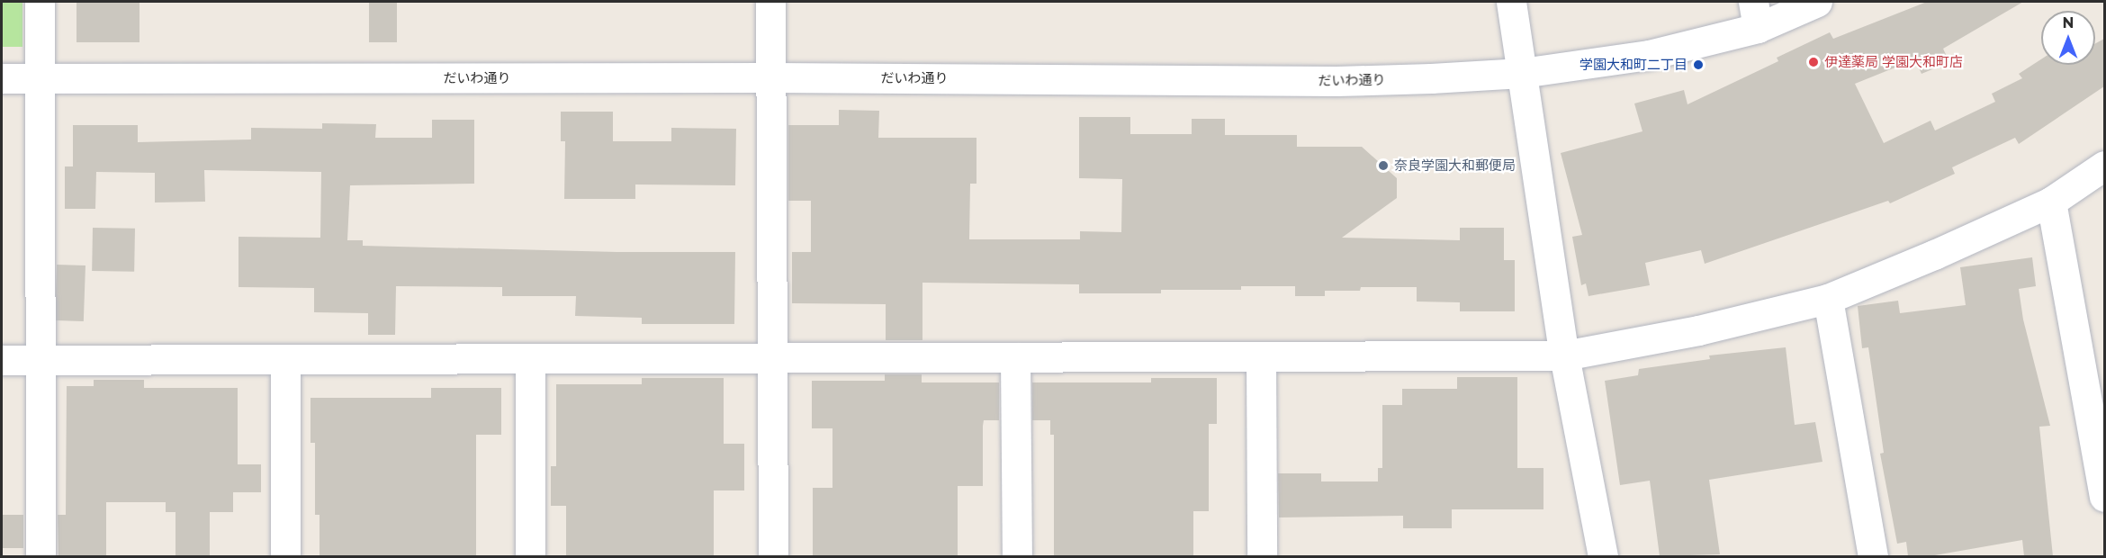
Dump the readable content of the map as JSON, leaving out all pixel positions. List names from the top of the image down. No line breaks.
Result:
{"streets":{"street":["だいわ通り"]},"places":["伊達薬局 学園大和町店","学園大和町二丁目","奈良学園大和郵便局"],"north":"top"}
